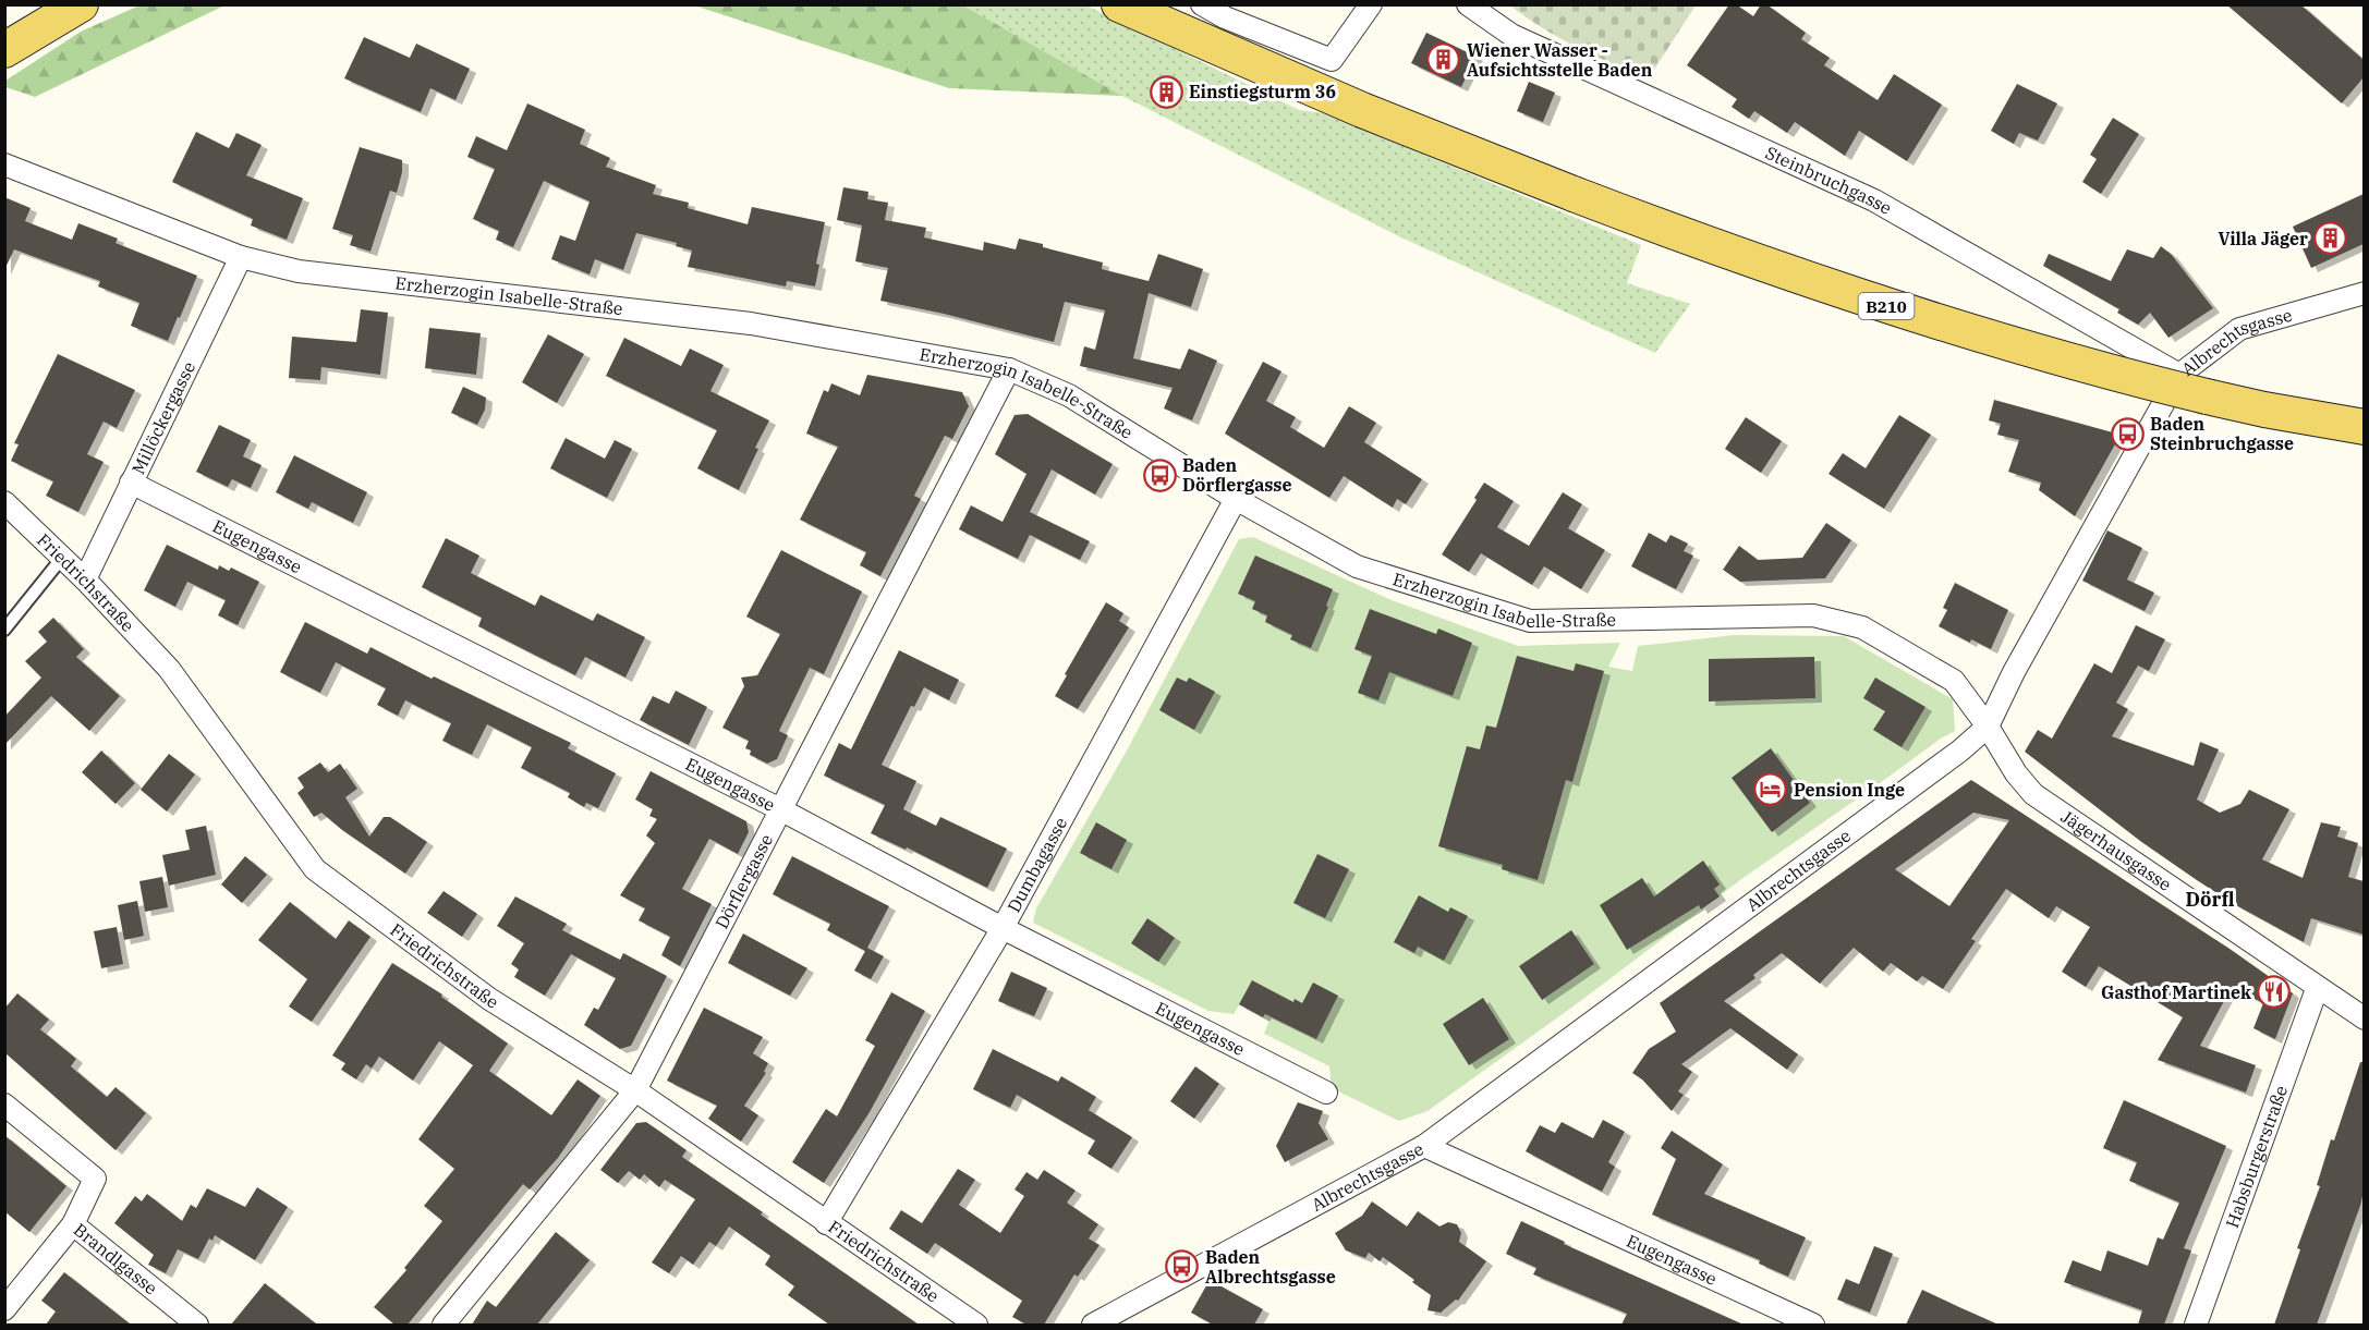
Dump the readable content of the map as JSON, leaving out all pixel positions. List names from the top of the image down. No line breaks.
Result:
{"streets":{"main road":["B210"],"street":["Steinbruchgasse","Erzherzogin Isabelle-Straße","Albrechtsgasse","Millöckergasse","Eugengasse","Friedrichstraße","Jägerhausgasse","Dumbagasse","Dörflergasse","Habsburgerstraße","Brandlgasse"]},"crossings":[["Steinbruchgasse","Albrechtsgasse"],["Erzherzogin Isabelle-Straße","Albrechtsgasse"],["Erzherzogin Isabelle-Straße","Millöckergasse"],["Erzherzogin Isabelle-Straße","Jägerhausgasse"],["Erzherzogin Isabelle-Straße","Dumbagasse"],["Erzherzogin Isabelle-Straße","Dörflergasse"],["Albrechtsgasse","Eugengasse"],["Albrechtsgasse","Jägerhausgasse"],["Millöckergasse","Eugengasse"],["Millöckergasse","Friedrichstraße"],["Eugengasse","Dumbagasse"],["Eugengasse","Dörflergasse"],["Friedrichstraße","Dumbagasse"],["Friedrichstraße","Dörflergasse"],["Jägerhausgasse","Habsburgerstraße"]],"districts":["Dörfl"],"places":{"building":["Wiener Wasser - Aufsichtsstelle Baden","Einstiegsturm 36","Villa Jäger"],"bus stop":["Baden Steinbruchgasse","Baden Dörflergasse","Baden Albrechtsgasse"],"hotel":["Pension Inge"],"restaurant":["Gasthof Martinek"]}}
